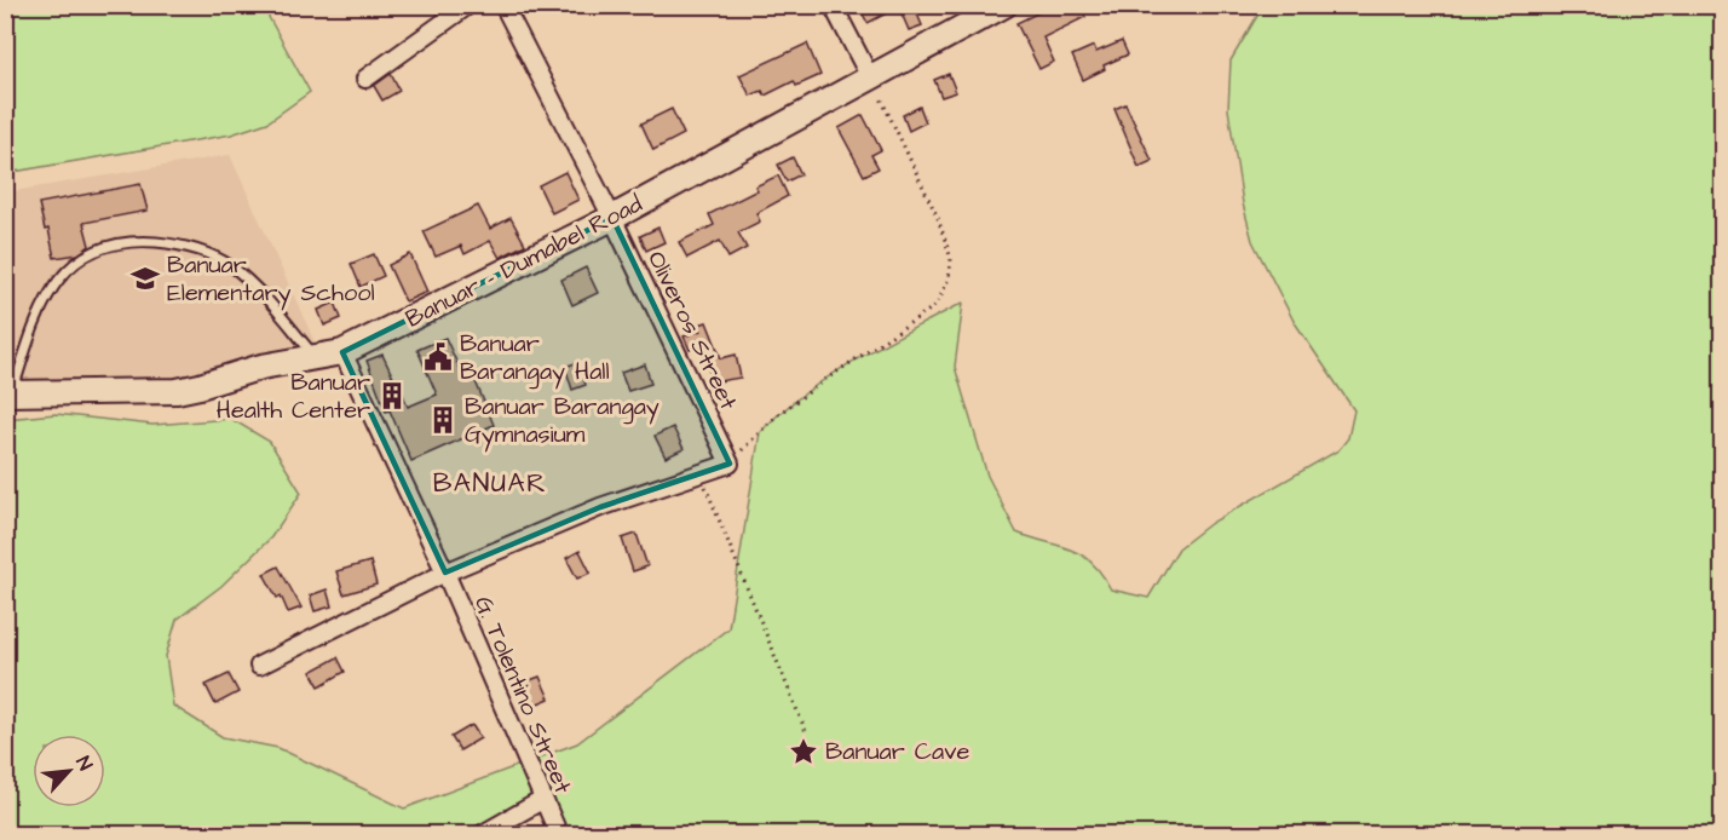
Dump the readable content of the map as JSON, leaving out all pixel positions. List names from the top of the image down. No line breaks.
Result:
{"streets":{"street":["Banuar - Dumabel Road","Oliveros Street","G. Tolentino Street"]},"crossings":[["Banuar - Dumabel Road","Oliveros Street"],["Banuar - Dumabel Road","G. Tolentino Street"]],"districts":["BANUAR"],"places":{"school or university":["Banuar Elementary School"],"public building":["Banuar Barangay Hall"],"building":["Banuar Health Center","Banuar Barangay Gymnasium"],"place":["Banuar Cave"]},"north":"top right"}
